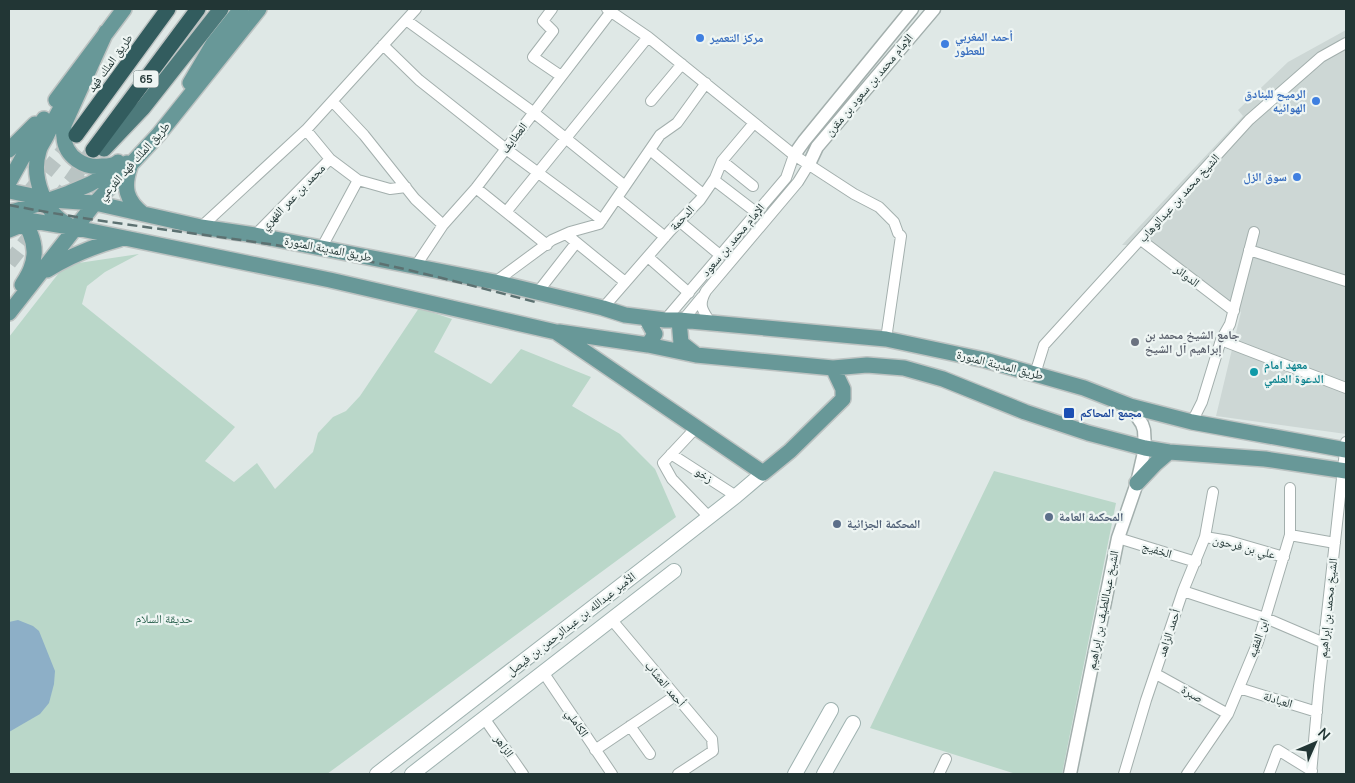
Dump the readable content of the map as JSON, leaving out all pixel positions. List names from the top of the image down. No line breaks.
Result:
{"streets":{"highway":["طريق الملك فهد","65"],"main road":["طريق الملك فهد الفرعي","طريق المدينة المنورة","الأمير عبدالله بن عبدالرحمن بن فيصل"],"street":["الإمام محمد بن سعود بن مقرن","العطايف","محمد بن عمر الفهري","الشيخ محمد بن عبدالوهاب","الدحمة","الإمام محمد بن سعود","الدوائر","زخو","علي بن فرحون","الخفيج","الشيخ محمد بن إبراهيم","الشيخ عبداللطيف بن إبراهيم","أحمد الزاهد","ابن الفقيه","أحمد العشاب","صبرة","العبادلة","الكاملي","الزاهر"]},"crossings":[["الإمام محمد بن سعود بن مقرن","الإمام محمد بن سعود"],["العطايف","طريق المدينة المنورة"],["طريق الملك فهد الفرعي","طريق المدينة المنورة"],["محمد بن عمر الفهري","طريق المدينة المنورة"],["الشيخ محمد بن عبدالوهاب","طريق المدينة المنورة"],["الشيخ محمد بن عبدالوهاب","الدوائر"],["الدحمة","طريق المدينة المنورة"],["الإمام محمد بن سعود","طريق المدينة المنورة"],["طريق المدينة المنورة","الشيخ محمد بن إبراهيم"],["زخو","الأمير عبدالله بن عبدالرحمن بن فيصل"],["علي بن فرحون","أحمد الزاهد"],["علي بن فرحون","ابن الفقيه"],["الخفيج","الشيخ عبداللطيف بن إبراهيم"],["الخفيج","أحمد الزاهد"],["الشيخ محمد بن إبراهيم","العبادلة"],["الأمير عبدالله بن عبدالرحمن بن فيصل","أحمد العشاب"],["الأمير عبدالله بن عبدالرحمن بن فيصل","الكاملي"],["الأمير عبدالله بن عبدالرحمن بن فيصل","الزاهر"],["أحمد الزاهد","صبرة"],["ابن الفقيه","صبرة"],["ابن الفقيه","العبادلة"]],"parks":["حديقة السلام"],"places":{"other":["مركز التعمير","أحمد المغربي للعطور","الرميح للبنادق الهوائيه","سوق الزل","جامع الشيخ محمد بن إبراهيم آل الشيخ","معهد امام الدعوة العلمي","المحكمة العامة","المحكمة الجزائية"],"transit":["مجمع المحاكم"]},"north":"top right"}
